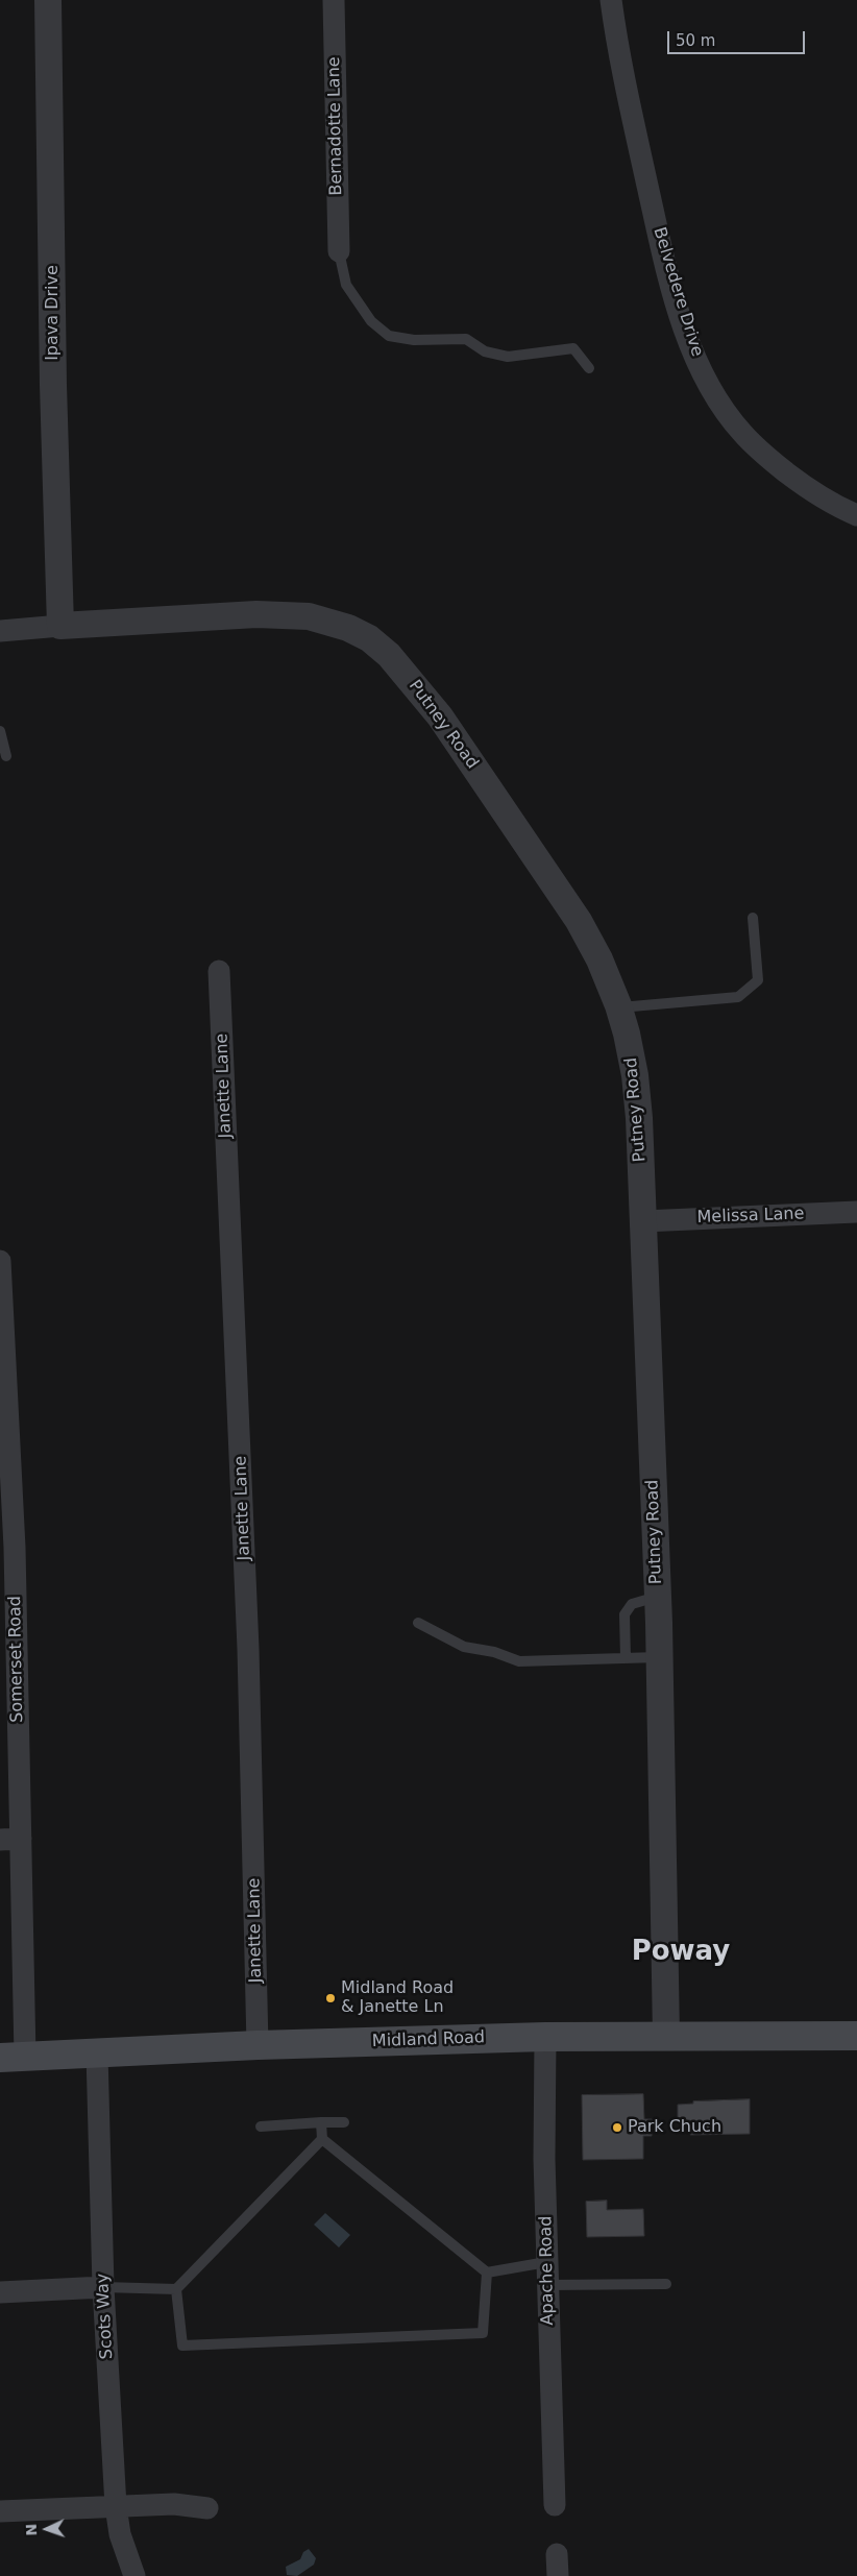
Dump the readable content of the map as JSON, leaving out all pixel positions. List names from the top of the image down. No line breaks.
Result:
{"streets":{"main road":["Midland Road"],"street":["Bernadotte Lane","Belvedere Drive","Ipava Drive","Putney Road","Janette Lane","Melissa Lane","Somerset Road","Apache Road","Scots Way"]},"crossings":[["Ipava Drive","Putney Road"],["Putney Road","Melissa Lane"],["Putney Road","Midland Road"],["Janette Lane","Midland Road"],["Somerset Road","Midland Road"],["Midland Road","Apache Road"],["Midland Road","Scots Way"]],"districts":["Poway"],"places":["Midland Road & Janette Ln","Park Chuch"],"scale_bar":"50 m","north":"left"}
